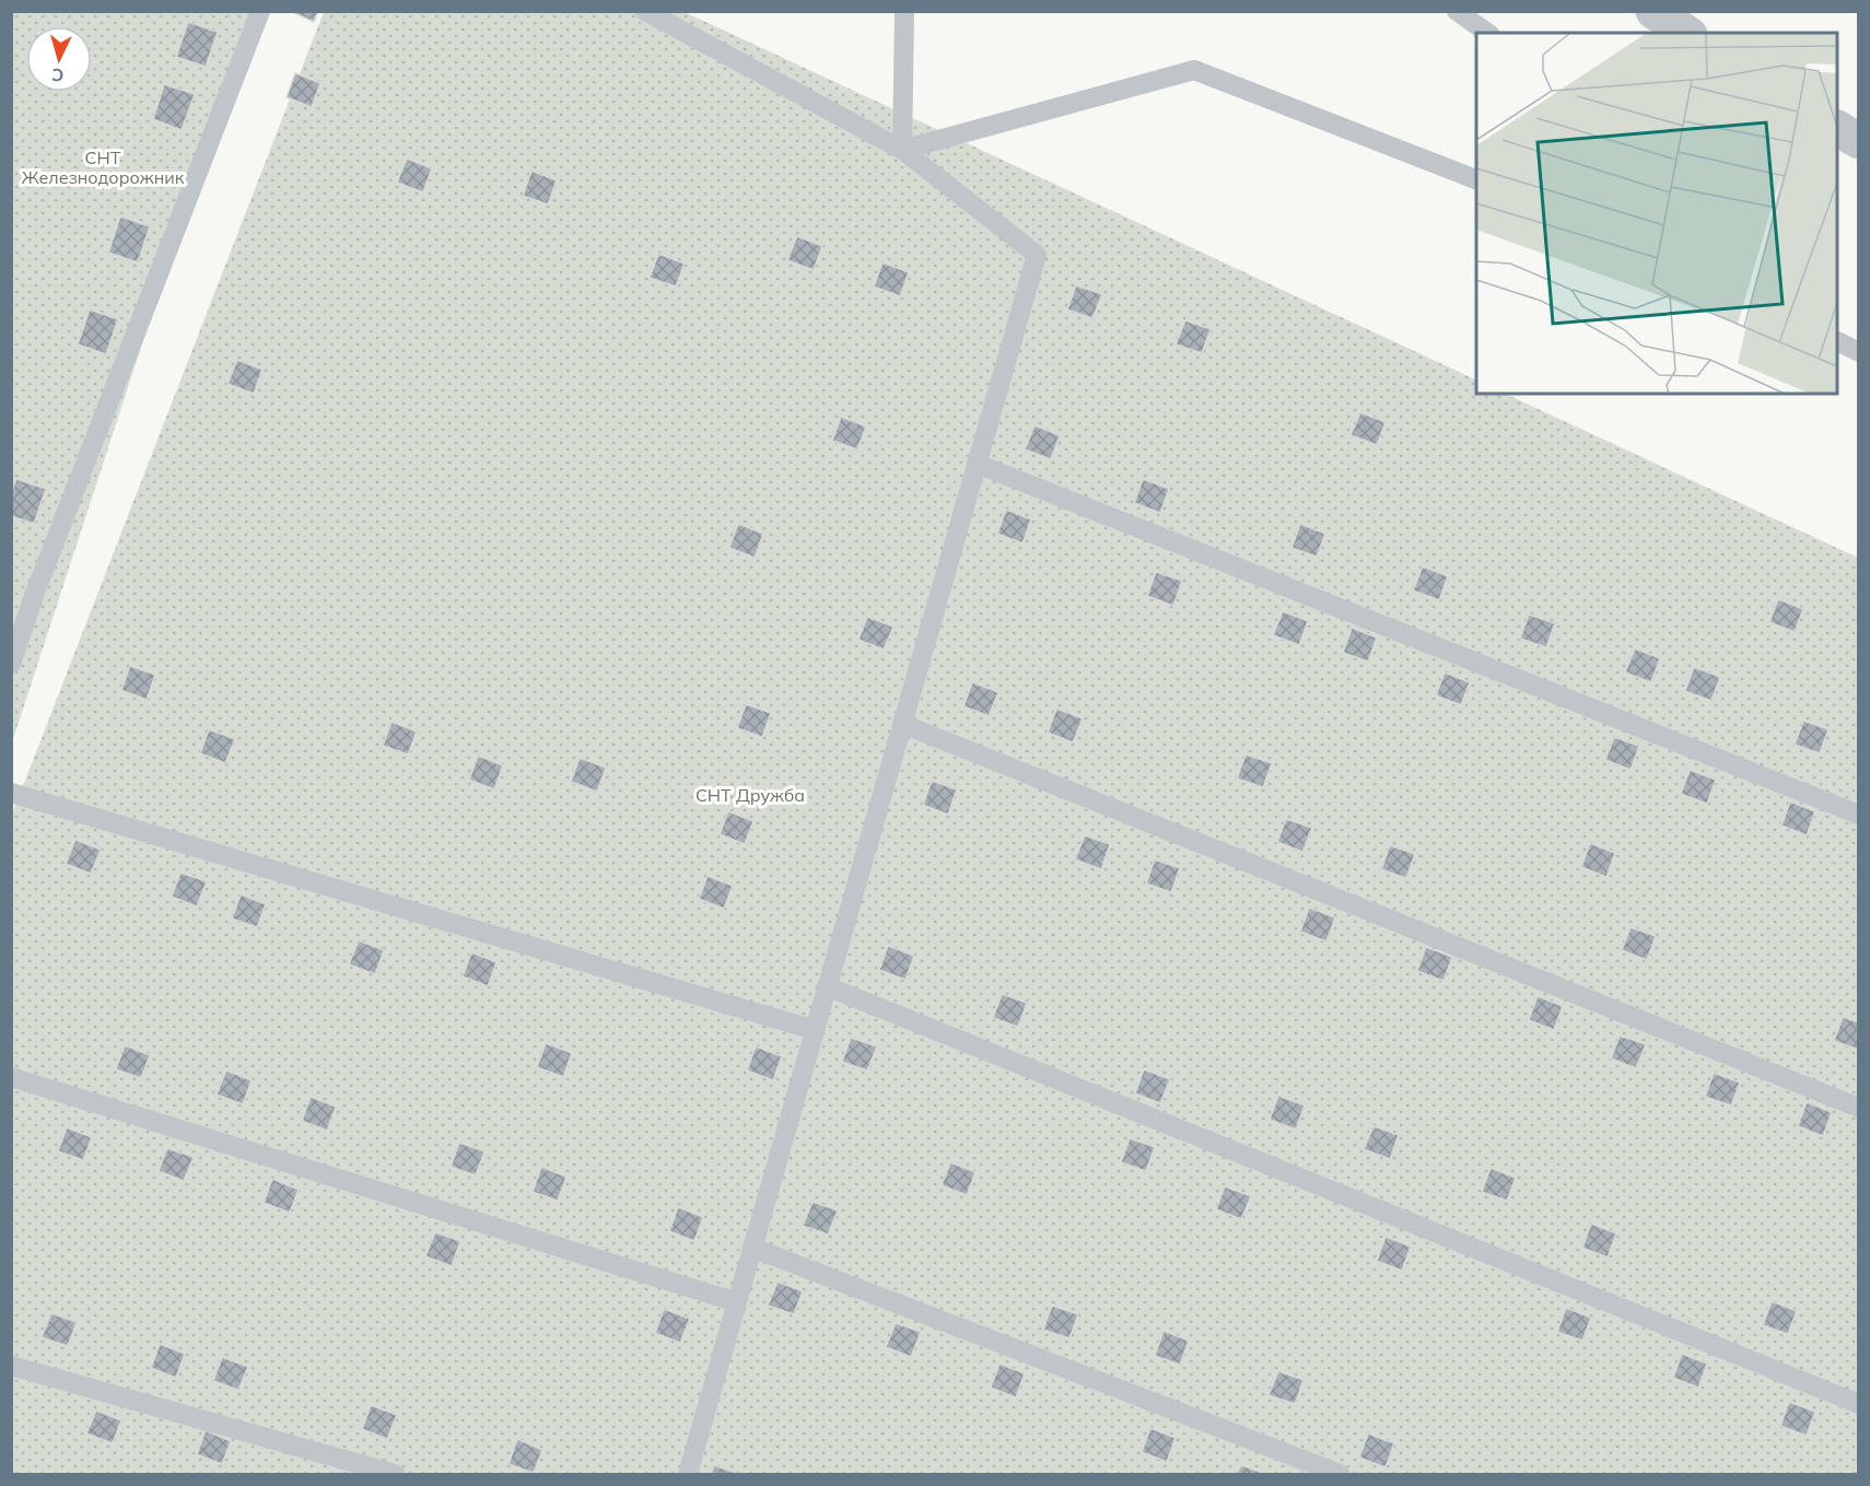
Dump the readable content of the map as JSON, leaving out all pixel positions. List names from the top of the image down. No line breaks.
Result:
{"parks":["СНТ Железнодорожник","СНТ Дружба"],"north":"bottom"}
